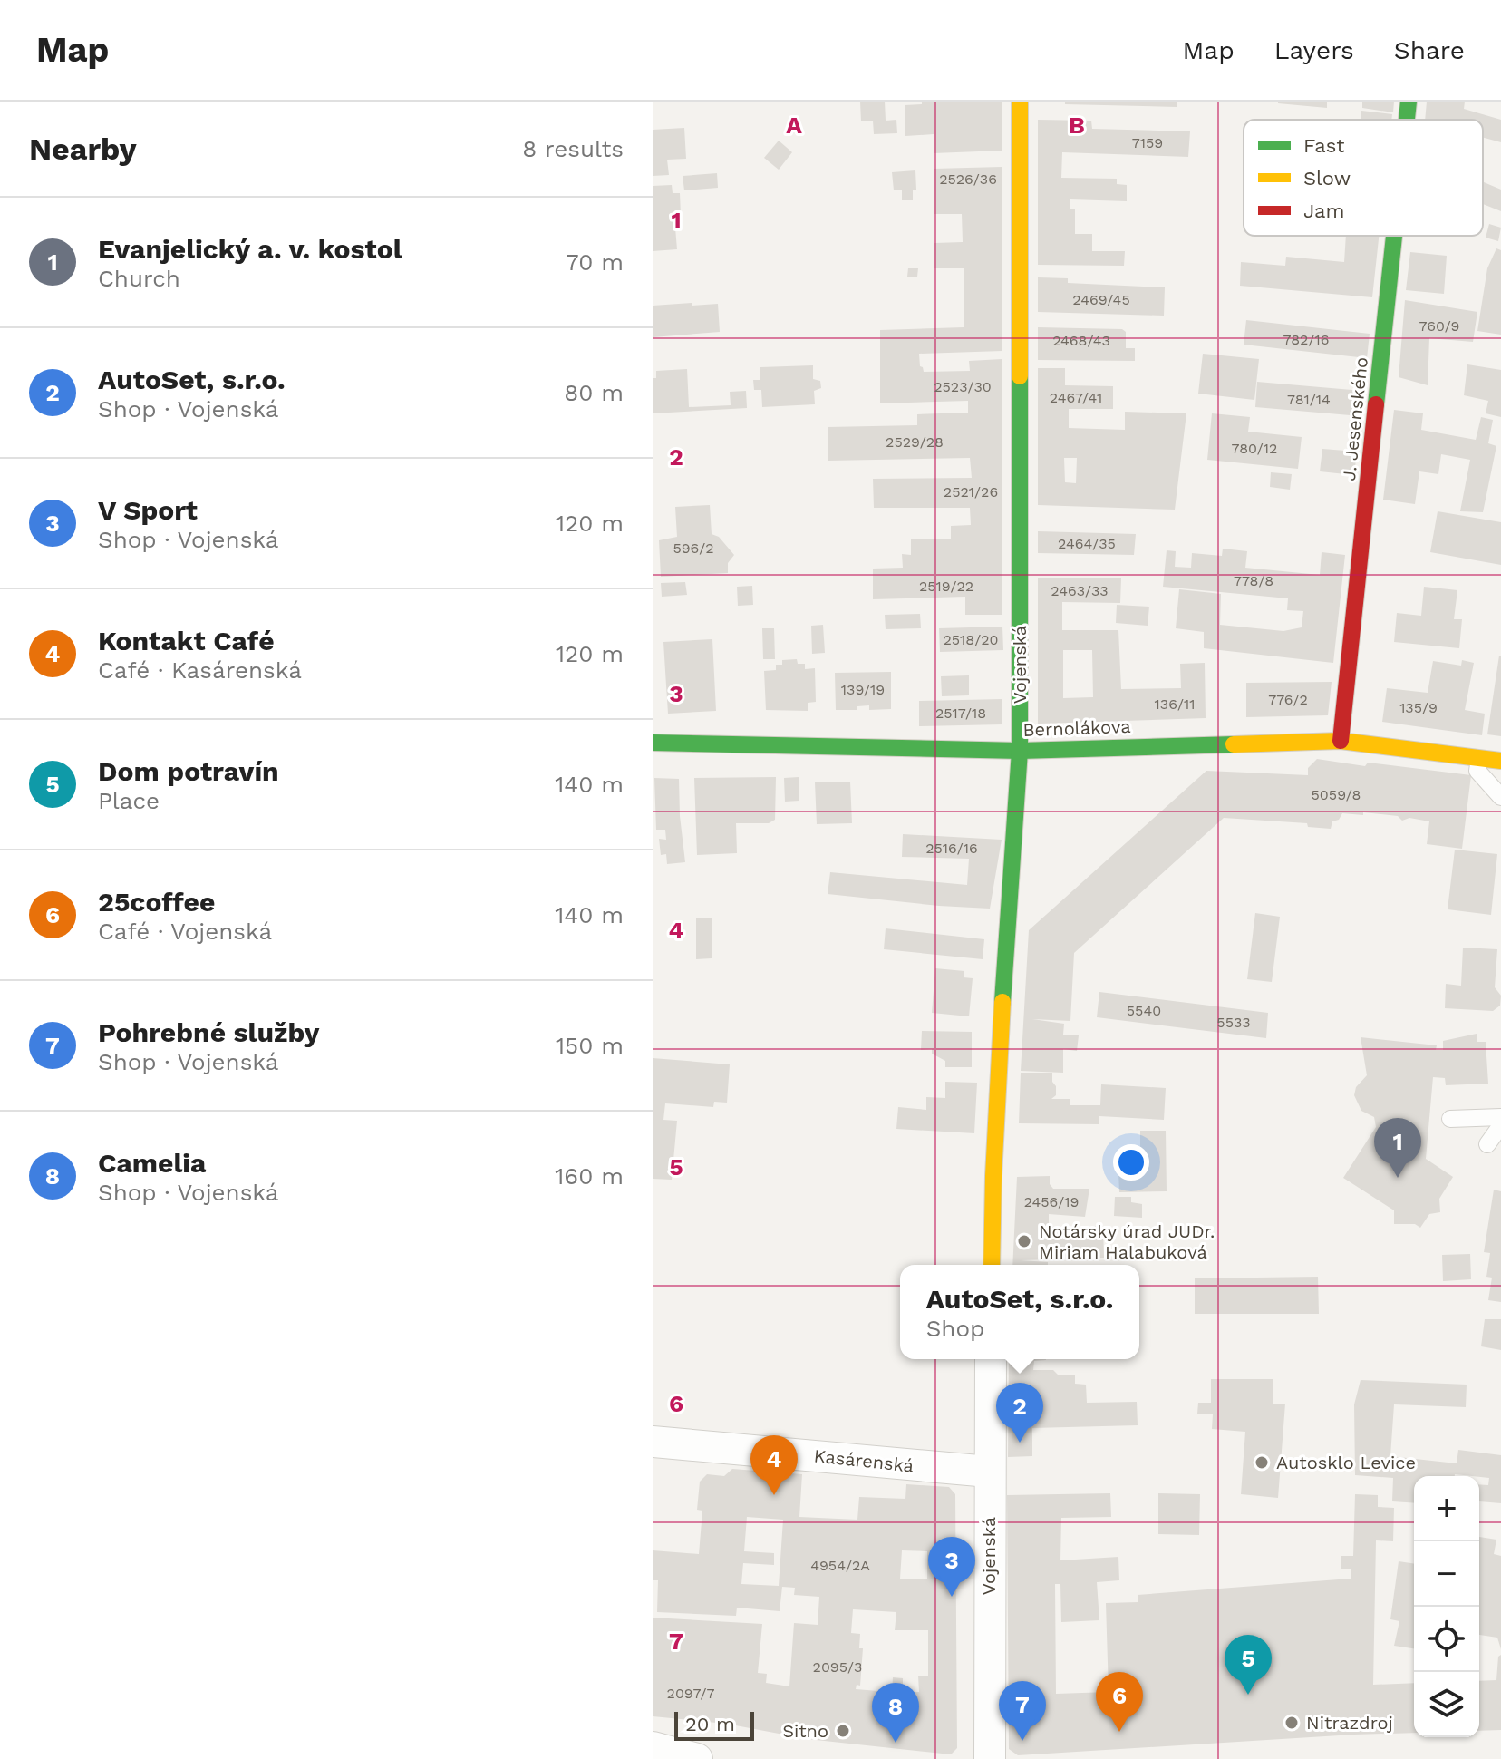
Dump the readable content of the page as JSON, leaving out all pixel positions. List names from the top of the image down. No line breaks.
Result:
{"streets":{"street":["J. Jesenského","Vojenská","Bernolákova","Kasárenská"]},"crossings":[["J. Jesenského","Bernolákova"],["Vojenská","Bernolákova"],["Vojenská","Kasárenská"]],"places":["Notársky úrad JUDr. Miriam Halabuková","Autosklo Levice","Nitrazdroj","Sitno"],"house_numbers":["7159","2526/36","2469/45","760/9","782/16","2468/43","2523/30","2467/41","781/14","2529/28","780/12","2521/26","2464/35","596/2","778/8","2519/22","2463/33","2518/20","139/19","776/2","136/11","135/9","2517/18","5059/8","2516/16","5540","5533","2456/19","4954/2A","2095/3","2097/7"],"legend":["Fast","Slow","Jam"],"scale_bar":"20 m","page":{"header":"Map","nav":["Map","Layers","Share"],"heading":["Nearby","8 results"],"list":[{"mark":"1","name":"Evanjelický a. v. kostol","note":"Church","value":"70 m"},{"mark":"2","name":"AutoSet, s.r.o.","note":"Shop · Vojenská","value":"80 m"},{"mark":"3","name":"V Sport","note":"Shop · Vojenská","value":"120 m"},{"mark":"4","name":"Kontakt Café","note":"Café · Kasárenská","value":"120 m"},{"mark":"5","name":"Dom potravín","note":"Place","value":"140 m"},{"mark":"6","name":"25coffee","note":"Café · Vojenská","value":"140 m"},{"mark":"7","name":"Pohrebné služby","note":"Shop · Vojenská","value":"150 m"},{"mark":"8","name":"Camelia","note":"Shop · Vojenská","value":"160 m"}],"pins":["1","2","4","3","5","6","7","8"],"popup":["AutoSet, s.r.o.","Shop"],"map_buttons":["+","−"],"scale":"20 m"},"grid":{"columns":["A","B"],"rows":["1","2","3","4","5","6","7"]}}
